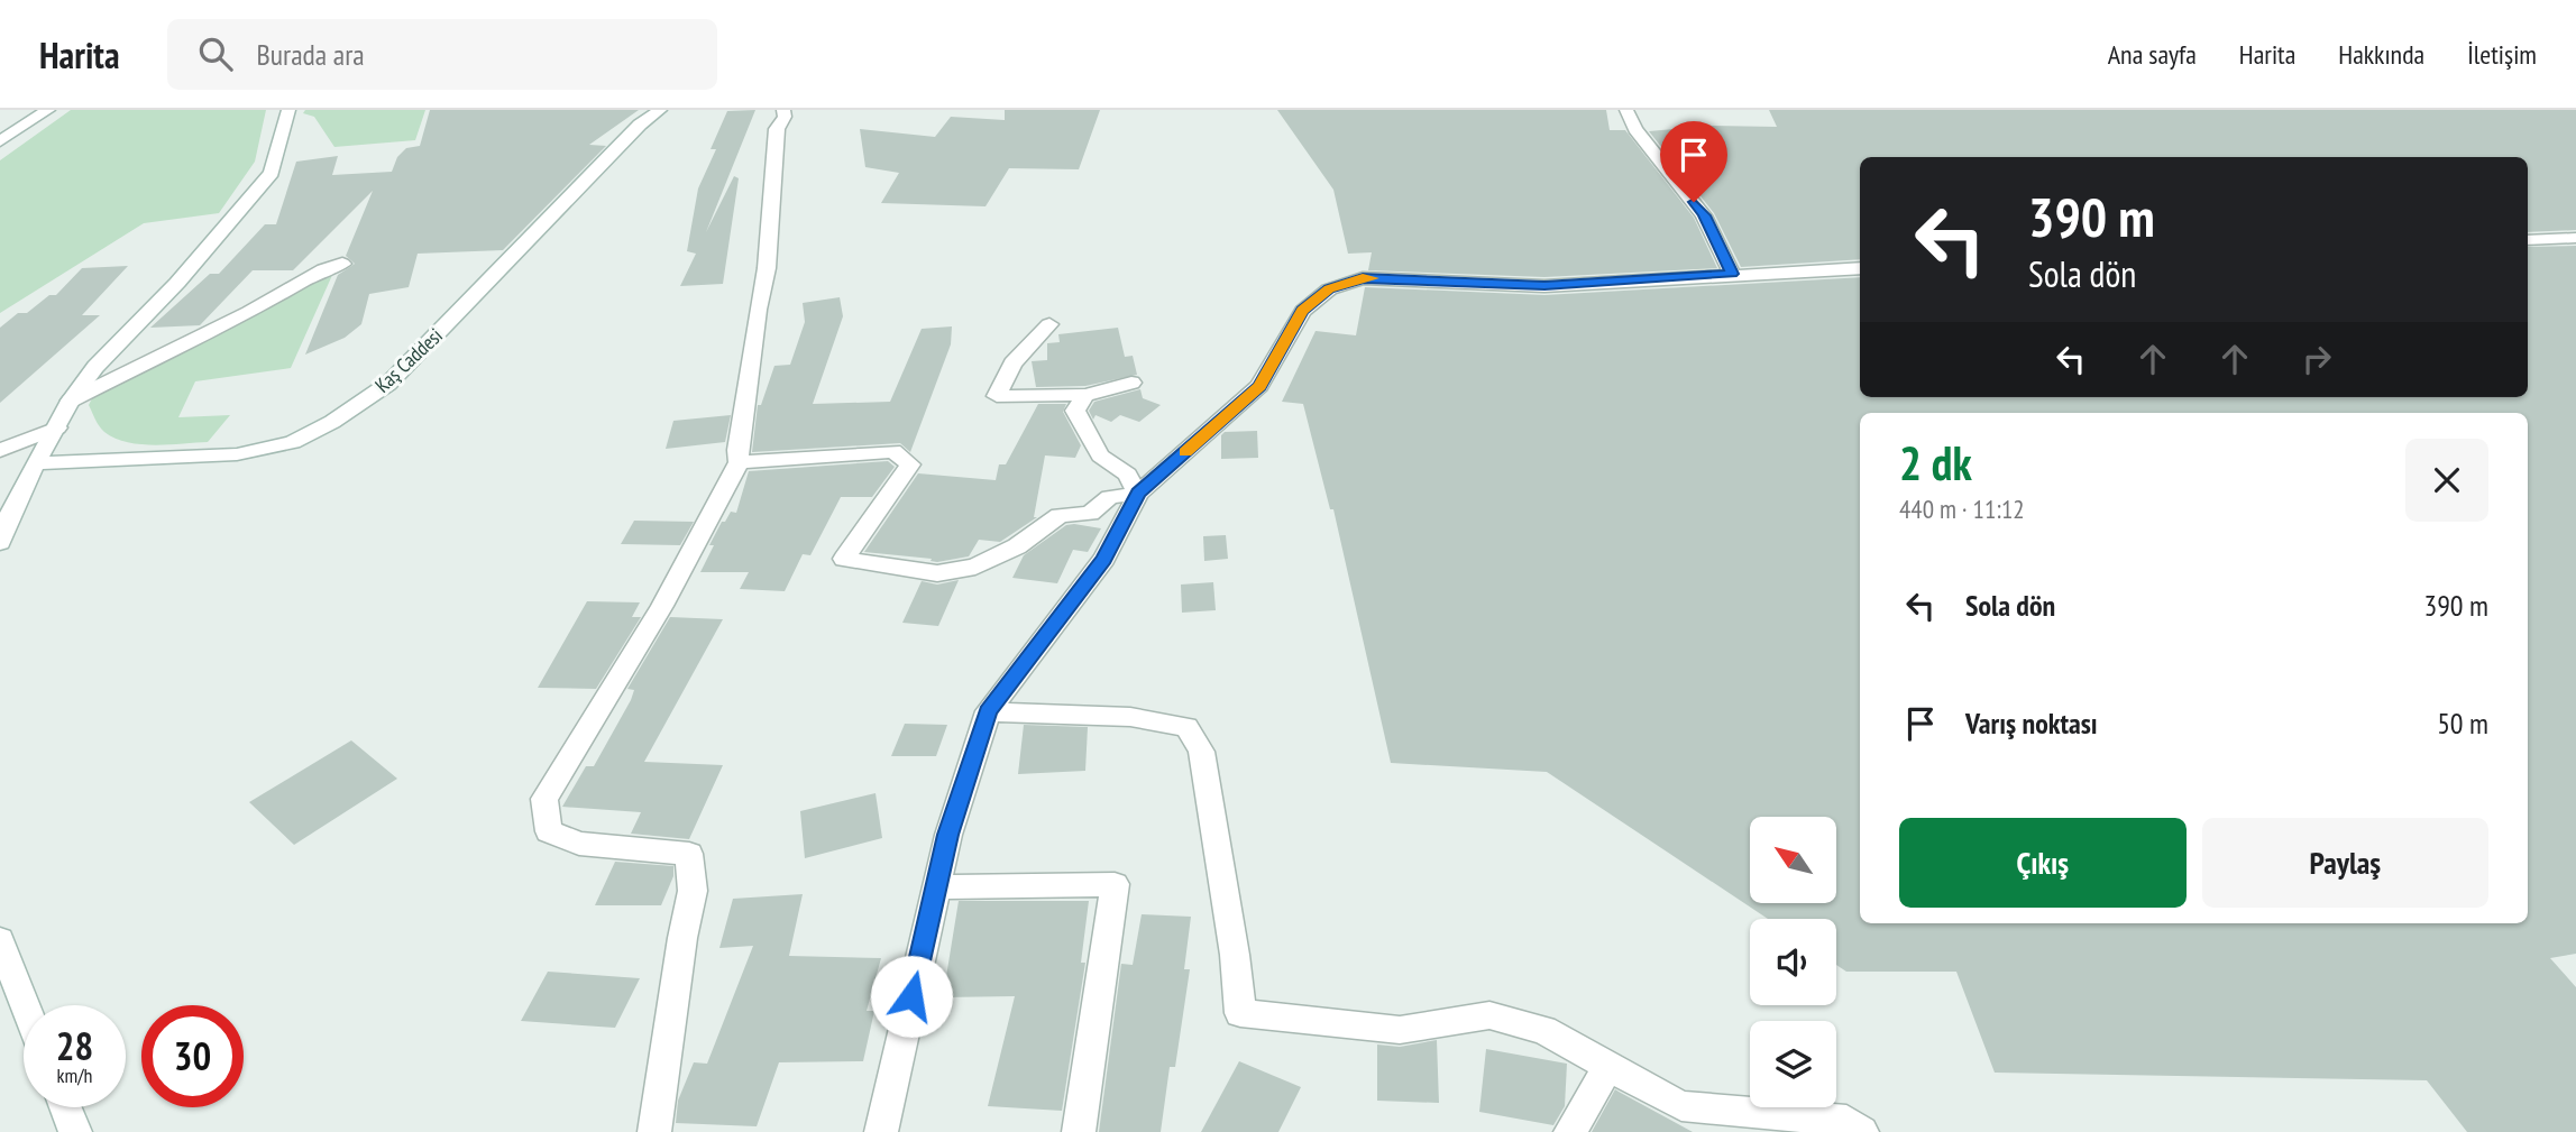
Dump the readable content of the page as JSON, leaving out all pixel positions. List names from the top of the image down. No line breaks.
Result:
{"streets":{"street":["Kaş Caddesi"]},"north":"top left","page":{"header":"Harita","search":"Burada ara","nav":["Ana sayfa","Harita","Hakkında","İletişim"],"turn":["390 m","Sola dön"],"heading":["2 dk","440 m · 11:12"],"list":[{"name":"Sola dön","value":"390 m"},{"name":"Varış noktası","value":"50 m"}],"buttons":["Çıkış","Paylaş"],"speed":"28 km/h","limit":"30"}}
